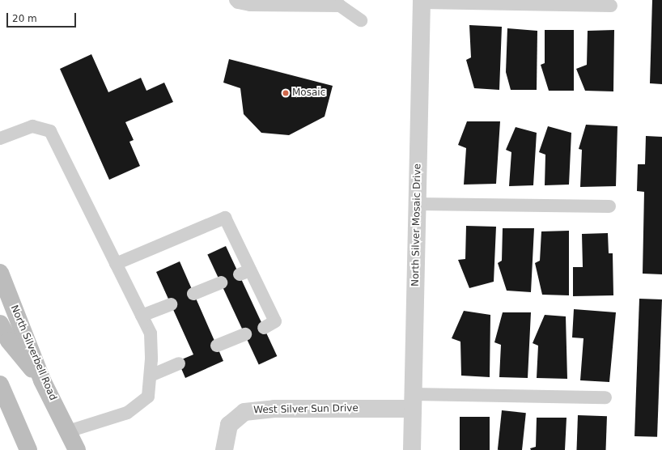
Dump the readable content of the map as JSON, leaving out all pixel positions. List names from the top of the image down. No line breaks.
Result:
{"streets":{"main road":["North Silverbell Road"],"street":["North Silver Mosaic Drive","West Silver Sun Drive"]},"crossings":[["North Silver Mosaic Drive","West Silver Sun Drive"]],"places":["Mosaic"],"scale_bar":"20 m"}
